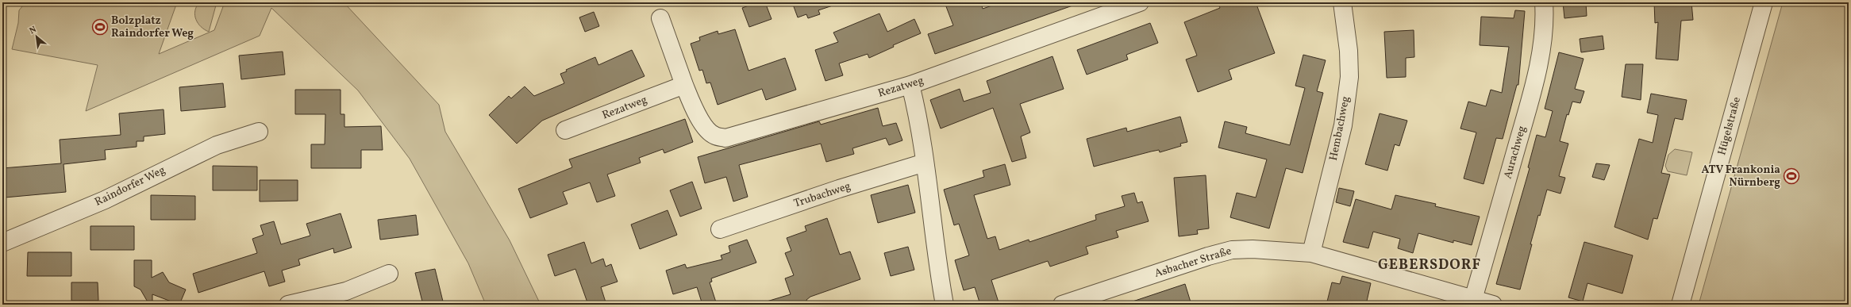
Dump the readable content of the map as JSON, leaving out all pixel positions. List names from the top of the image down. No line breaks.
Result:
{"streets":{"street":["Rezatweg","Hügelstraße","Hembachweg","Aurachweg","Raindorfer Weg","Trubachweg","Asbacher Straße"]},"crossings":[["Hembachweg","Asbacher Straße"],["Aurachweg","Asbacher Straße"]],"districts":["GEBERSDORF"],"places":{"sports":["Bolzplatz Raindorfer Weg","ATV Frankonia Nürnberg"]},"north":"top left"}
